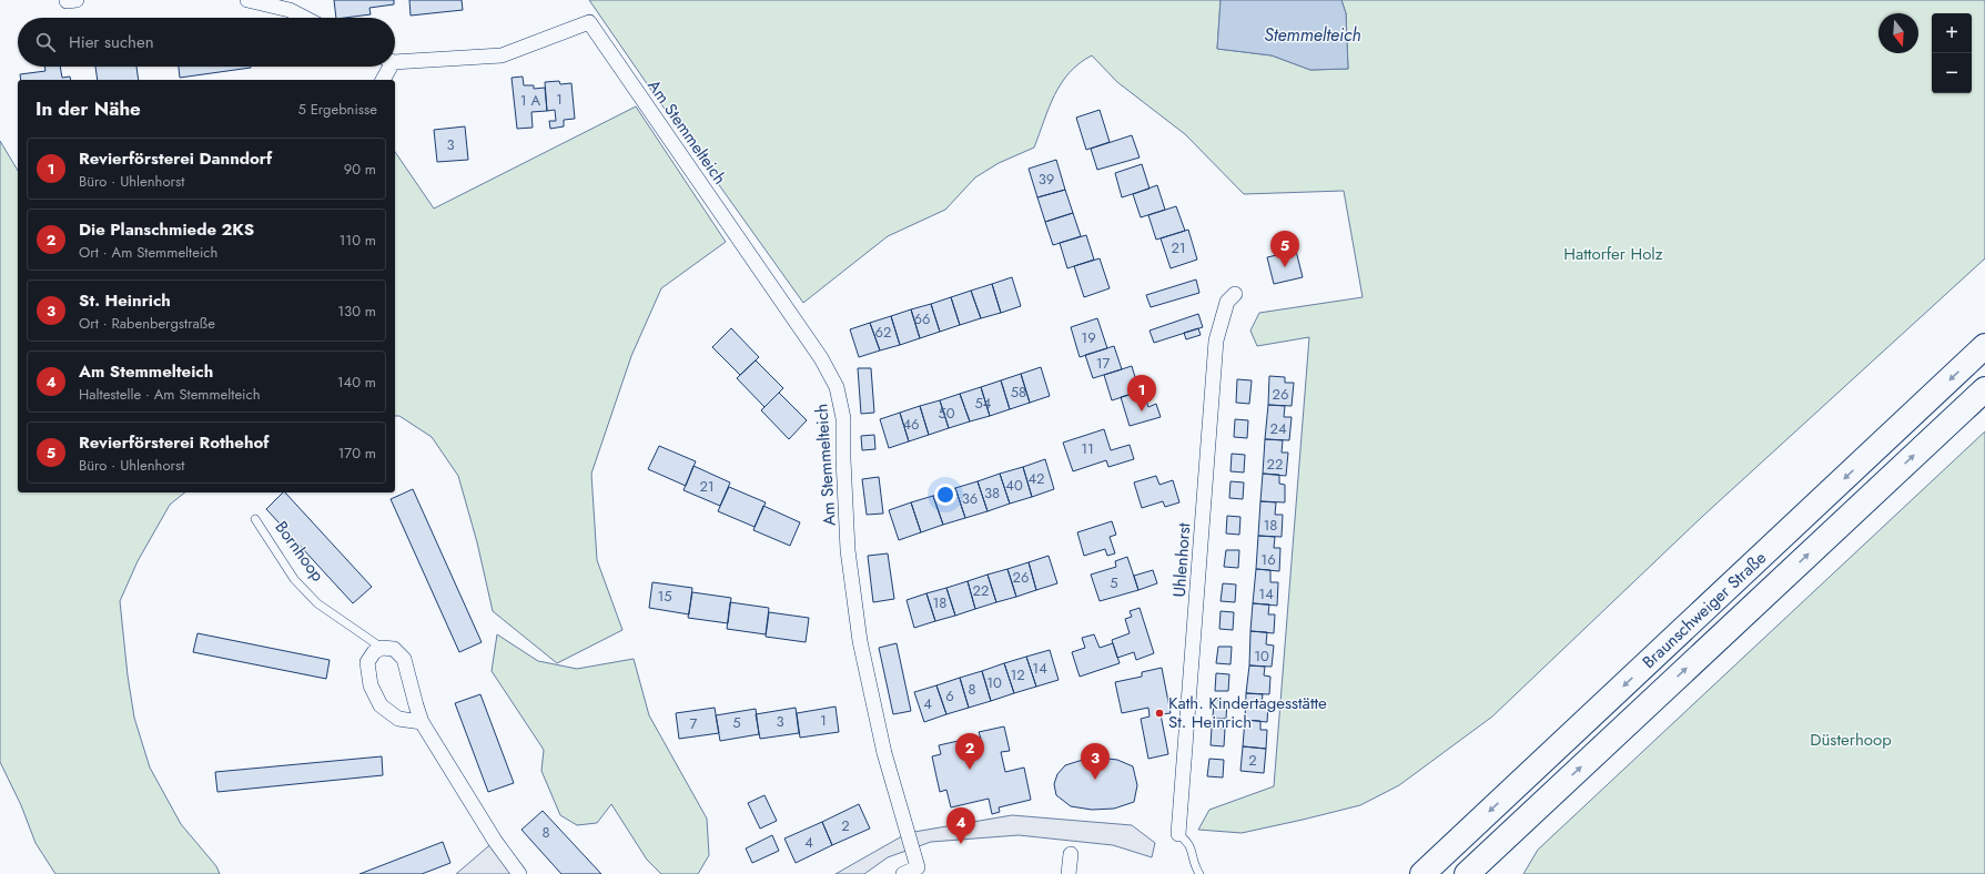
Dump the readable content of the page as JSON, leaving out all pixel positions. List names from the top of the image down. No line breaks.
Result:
{"streets":{"highway":["Braunschweiger Straße"],"street":["Am Stemmelteich","Bornhoop","Uhlenhorst"]},"water":["Stemmelteich"],"parks":["Hattorfer Holz","Düsterhoop"],"places":["Kath. Kindertagesstätte St. Heinrich"],"house_numbers":["1","1 A","3","39","21","66","62","19","17","58","26","54","50","46","24","11","22","42","40","21","38","36","18","16","26","5","22","14","15","18","10","14","12","10","8","6","4","1","3","5","7","2","2","8","4"],"north":"bottom","page":{"map_buttons":["+","−"],"search":"Hier suchen","heading":["In der Nähe","5 Ergebnisse"],"list":[{"mark":"1","name":"Revierförsterei Danndorf","note":"Büro · Uhlenhorst","value":"90 m"},{"mark":"2","name":"Die Planschmiede 2KS","note":"Ort · Am Stemmelteich","value":"110 m"},{"mark":"3","name":"St. Heinrich","note":"Ort · Rabenbergstraße","value":"130 m"},{"mark":"4","name":"Am Stemmelteich","note":"Haltestelle · Am Stemmelteich","value":"140 m"},{"mark":"5","name":"Revierförsterei Rothehof","note":"Büro · Uhlenhorst","value":"170 m"}],"pins":["5","1","2","3","4"]}}
